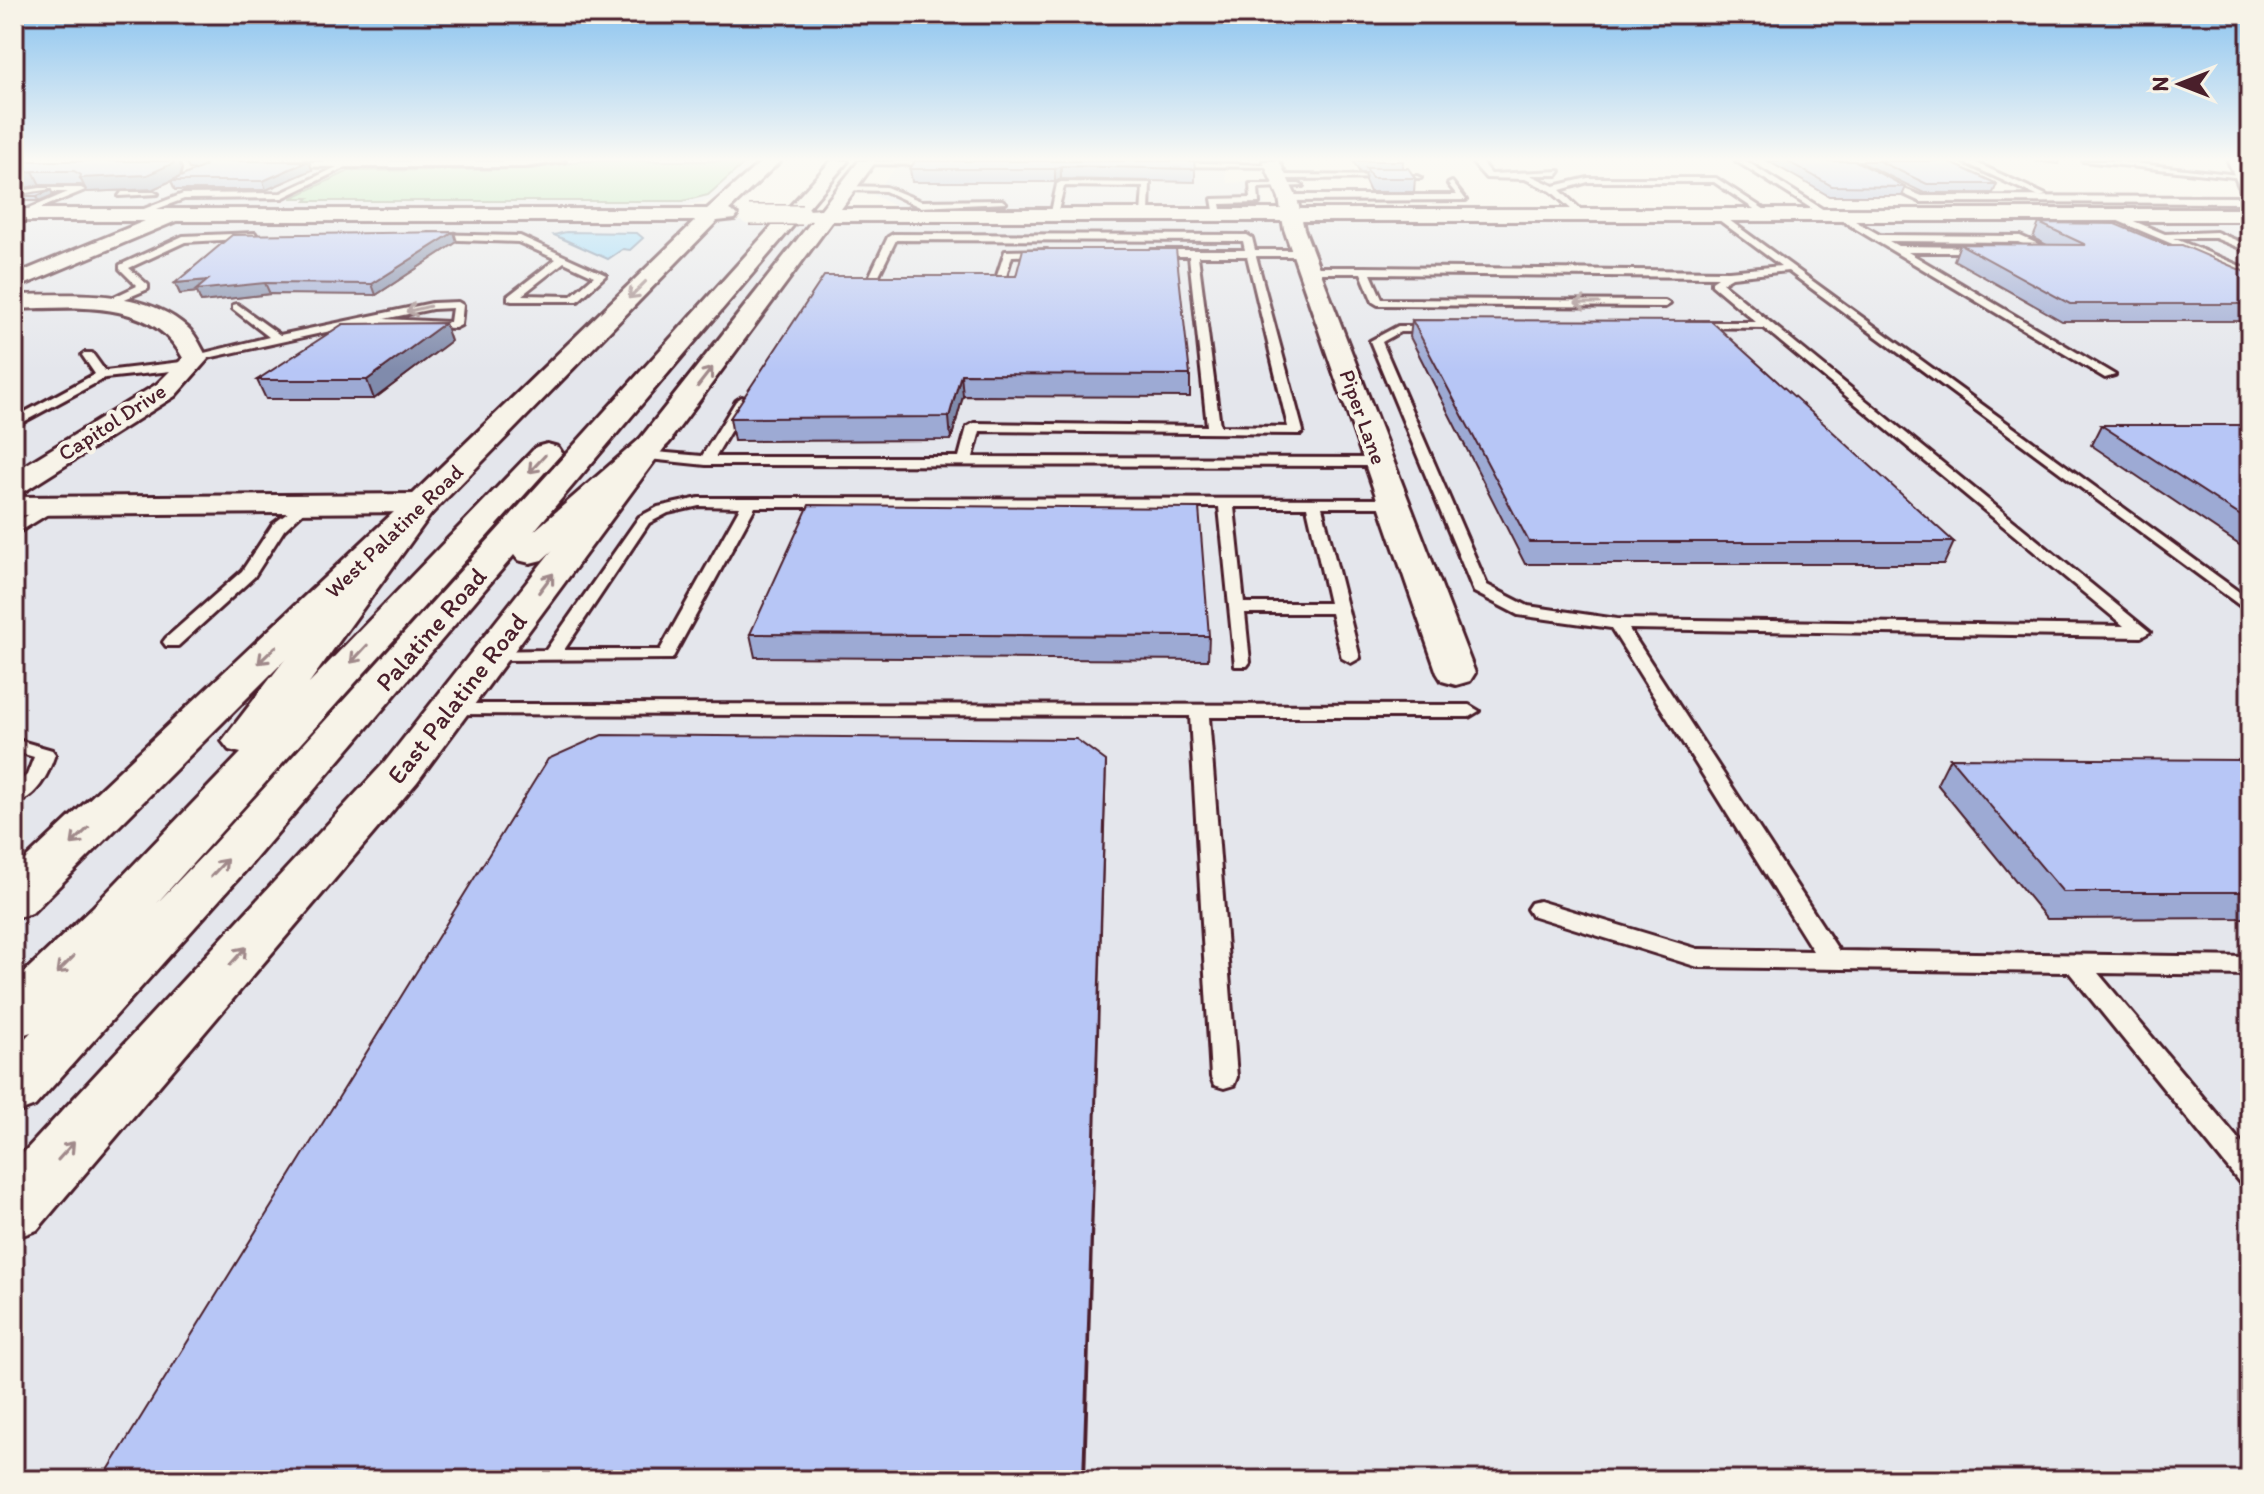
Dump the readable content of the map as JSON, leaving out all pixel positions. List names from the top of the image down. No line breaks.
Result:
{"streets":{"main road":["West Palatine Road","Palatine Road","East Palatine Road"],"street":["Piper Lane","Capitol Drive"]},"north":"left"}
